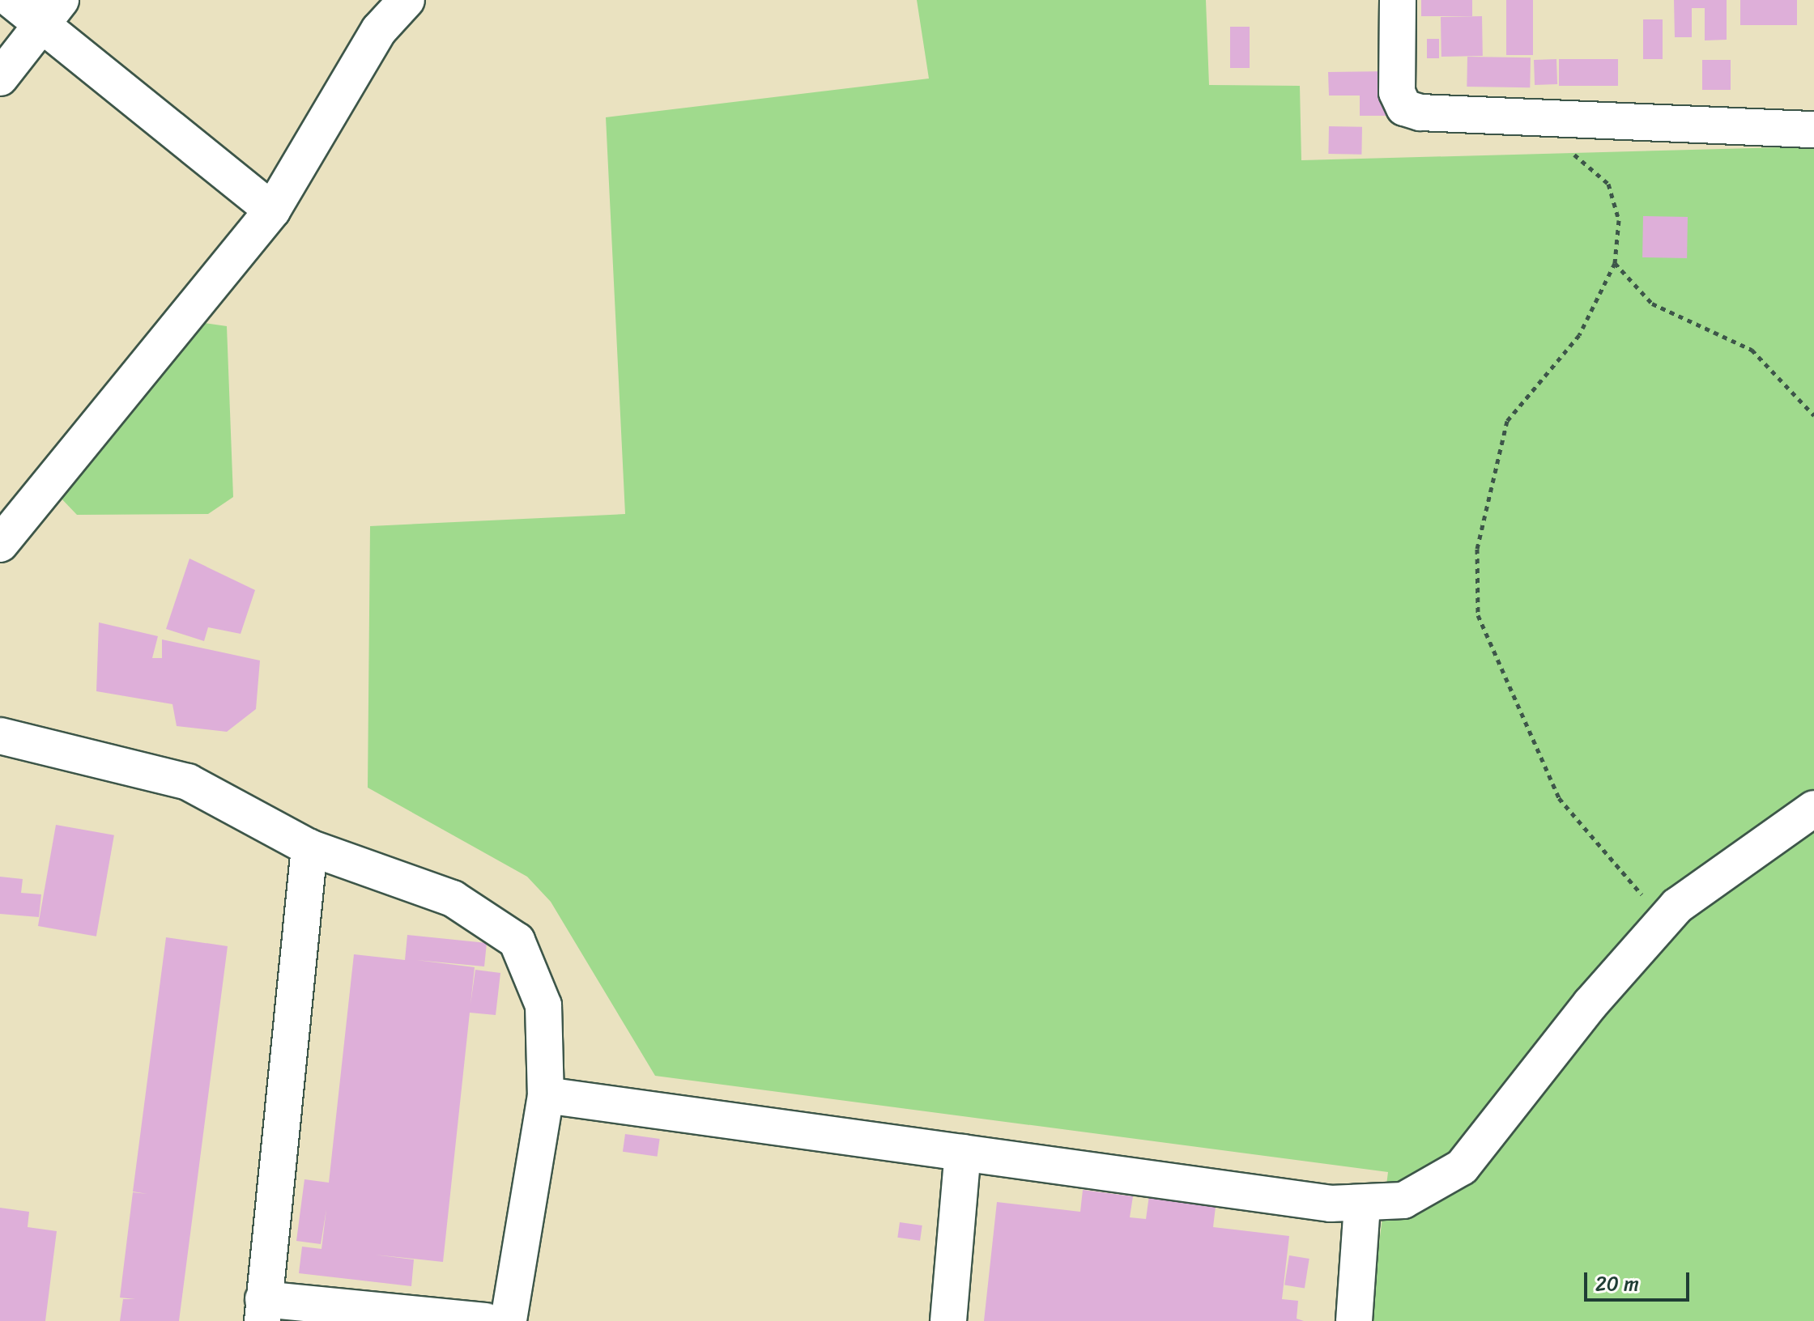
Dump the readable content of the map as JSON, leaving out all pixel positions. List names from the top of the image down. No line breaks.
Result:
{"scale_bar":"20 m"}
